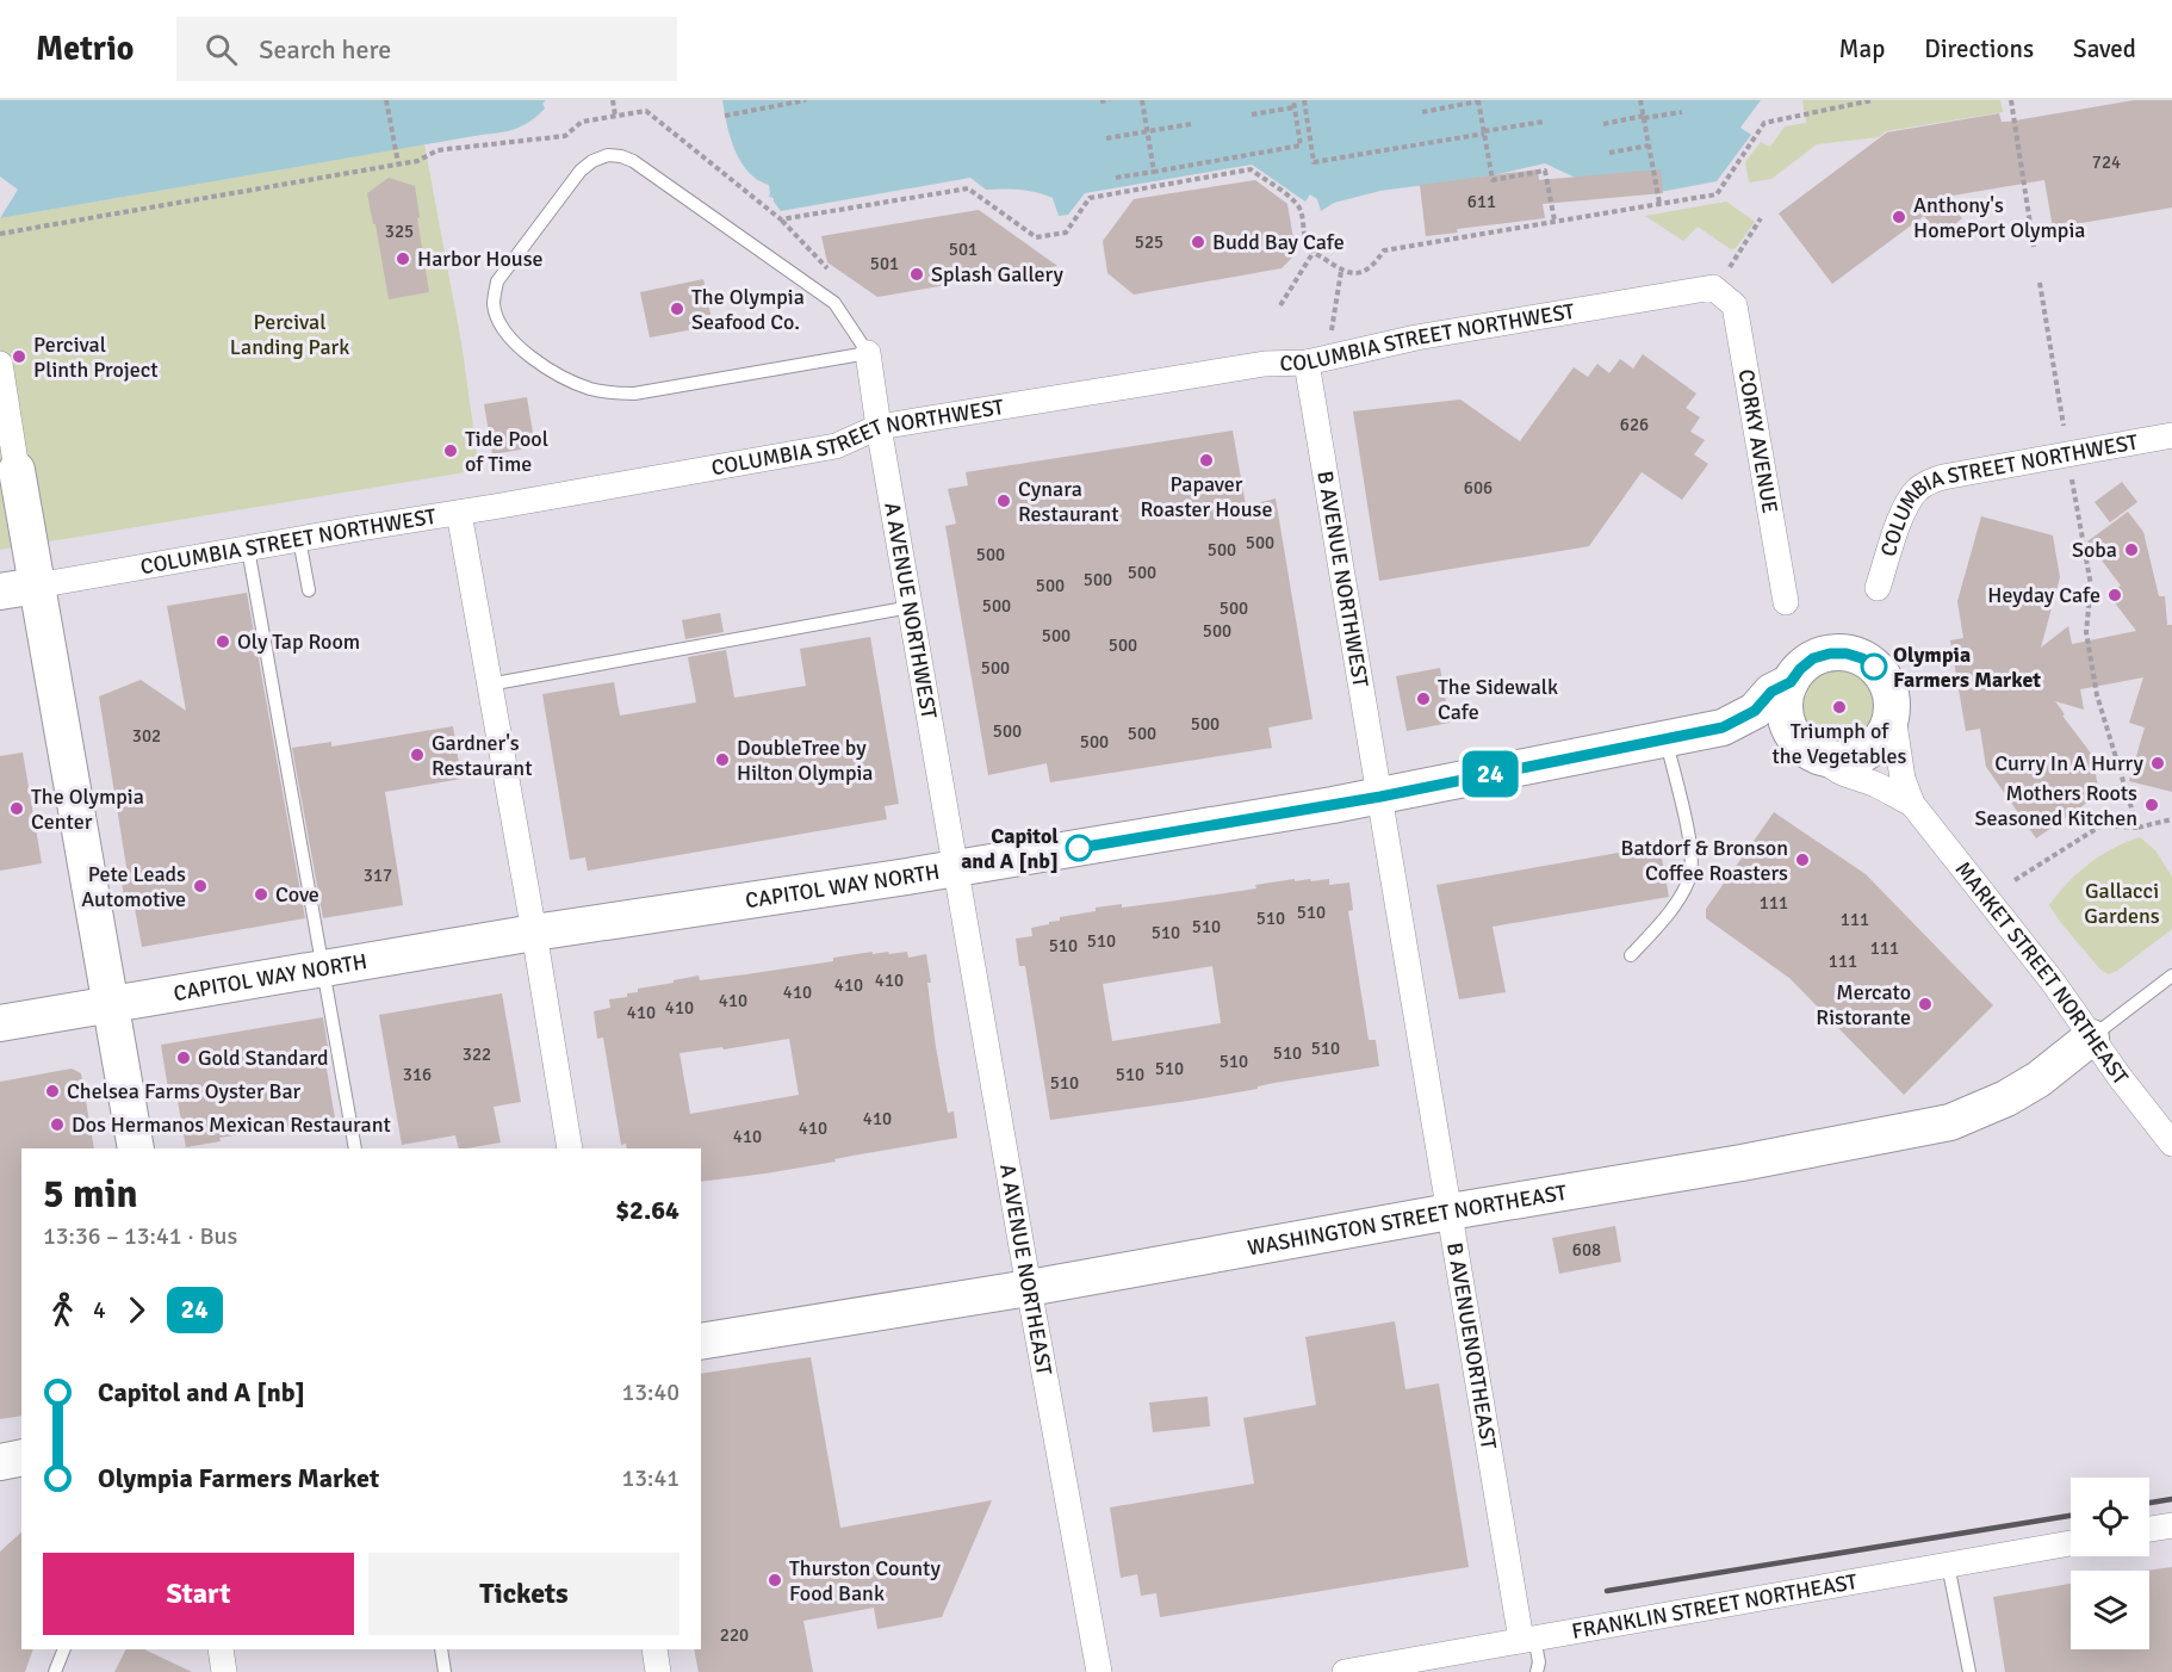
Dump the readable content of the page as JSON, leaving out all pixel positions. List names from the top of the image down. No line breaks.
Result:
{"streets":{"street":["COLUMBIA STREET NORTHWEST","CORKY AVENUE","B AVENUE NORTHWEST","A AVENUE NORTHWEST","CAPITOL WAY NORTH","MARKET STREET NORTHEAST","WASHINGTON STREET NORTHEAST","A AVENUE NORTHEAST","B AVENUENORTHEAST","FRANKLIN STREET NORTHEAST"]},"crossings":[["COLUMBIA STREET NORTHWEST","CORKY AVENUE"],["COLUMBIA STREET NORTHWEST","B AVENUE NORTHWEST"],["COLUMBIA STREET NORTHWEST","A AVENUE NORTHWEST"],["B AVENUE NORTHWEST","CAPITOL WAY NORTH"],["B AVENUE NORTHWEST","B AVENUENORTHEAST"],["A AVENUE NORTHWEST","CAPITOL WAY NORTH"],["A AVENUE NORTHWEST","A AVENUE NORTHEAST"],["CAPITOL WAY NORTH","MARKET STREET NORTHEAST"],["CAPITOL WAY NORTH","A AVENUE NORTHEAST"],["CAPITOL WAY NORTH","B AVENUENORTHEAST"],["MARKET STREET NORTHEAST","WASHINGTON STREET NORTHEAST"],["WASHINGTON STREET NORTHEAST","A AVENUE NORTHEAST"],["WASHINGTON STREET NORTHEAST","B AVENUENORTHEAST"],["B AVENUENORTHEAST","FRANKLIN STREET NORTHEAST"]],"parks":["Percival Landing Park","Gallacci Gardens"],"places":["Anthony's HomePort Olympia","Budd Bay Cafe","Harbor House","Splash Gallery","The Olympia Seafood Co.","Percival Plinth Project","Tide Pool of Time","Papaver Roaster House","Cynara Restaurant","Soba","Heyday Cafe","Oly Tap Room","Olympia Farmers Market","The Sidewalk Cafe","Triumph of the Vegetables","Gardner's Restaurant","DoubleTree by Hilton Olympia","Curry In A Hurry","Mothers Roots Seasoned Kitchen","The Olympia Center","Capitol and A [nb]","Batdorf & Bronson Coffee Roasters","Pete Leads Automotive","Cove","Mercato Ristorante","Gold Standard","Chelsea Farms Oyster Bar","Dos Hermanos Mexican Restaurant","Thurston County Food Bank"],"lines":["bus line 24"],"house_numbers":["724","611","325","525","501","501","626","606","500","500","500","500","500","500","500","500","500","500","500","500","500","500","500","302","500","317","111","510","510","111","510","510","510","510","111","111","410","410","410","410","410","410","510","510","322","510","510","316","510","510","410","410","410","608","220"],"page":{"header":"Metrio","search":"Search here","nav":["Map","Directions","Saved"],"on_map":"24","heading":["5 min","13:36 – 13:41 · Bus","$2.64"],"legs":["4","24"],"list":[{"name":"Capitol and A [nb]","value":"13:40"},{"name":"Olympia Farmers Market","value":"13:41"}],"buttons":["Start","Tickets"]}}
